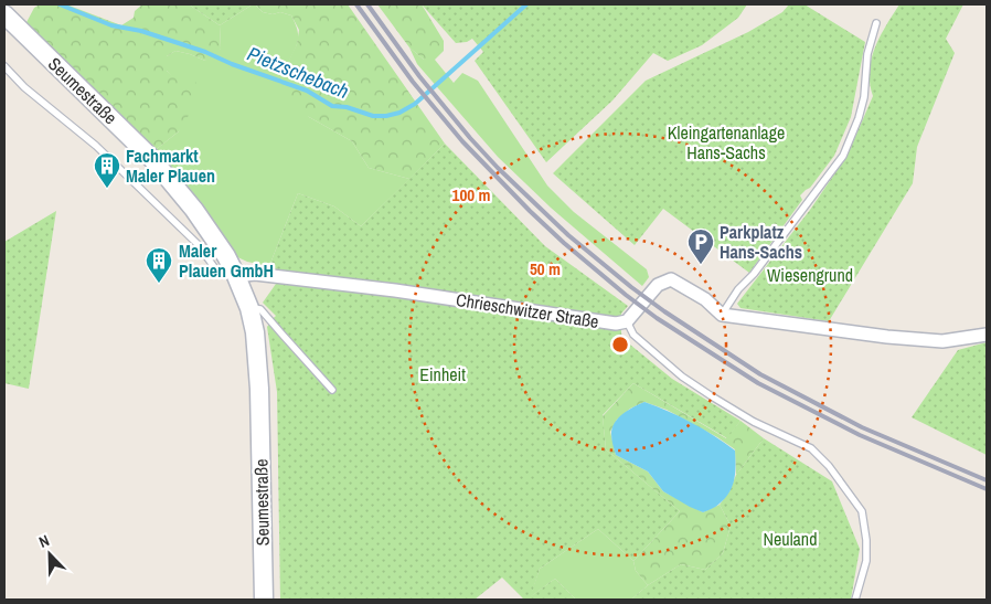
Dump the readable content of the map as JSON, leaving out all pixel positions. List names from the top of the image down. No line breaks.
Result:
{"streets":{"street":["Seumestraße","Chrieschwitzer Straße"]},"crossings":[["Seumestraße","Chrieschwitzer Straße"]],"water":["Pietzschebach"],"parks":["Kleingartenanlage Hans-Sachs","Wiesengrund","Einheit","Neuland"],"places":{"building":["Fachmarkt Maler Plauen","Maler Plauen GmbH"],"parking":["Parkplatz Hans-Sachs"]},"north":"top left","rings":["100 m","50 m"]}
